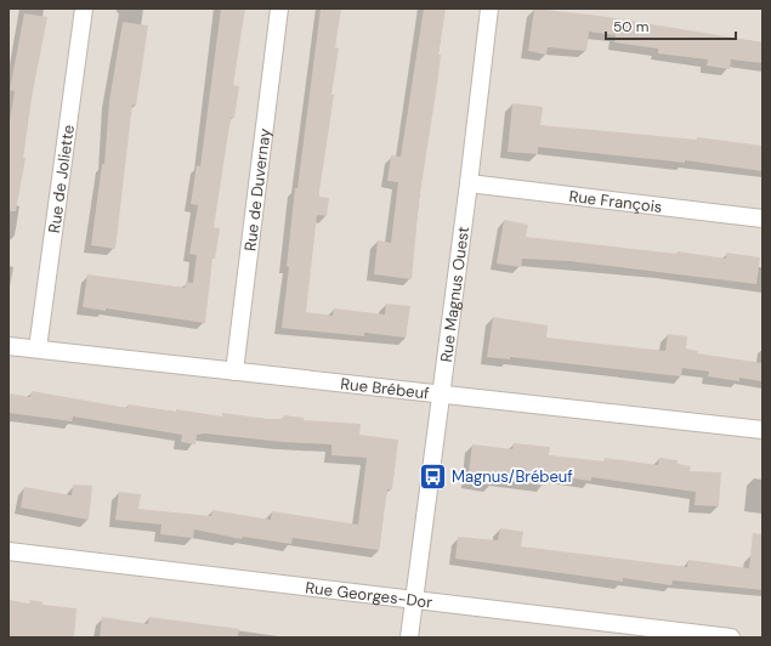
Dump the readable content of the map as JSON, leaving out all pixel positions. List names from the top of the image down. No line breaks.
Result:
{"streets":{"street":["Rue de Joliette","Rue de Duvernay","Rue François","Rue Magnus Ouest","Rue Brébeuf","Rue Georges-Dor"]},"crossings":[["Rue de Joliette","Rue Brébeuf"],["Rue de Duvernay","Rue Brébeuf"],["Rue François","Rue Magnus Ouest"],["Rue Magnus Ouest","Rue Brébeuf"],["Rue Magnus Ouest","Rue Georges-Dor"]],"places":{"bus stop":["Magnus/Brébeuf"]},"scale_bar":"50 m"}
